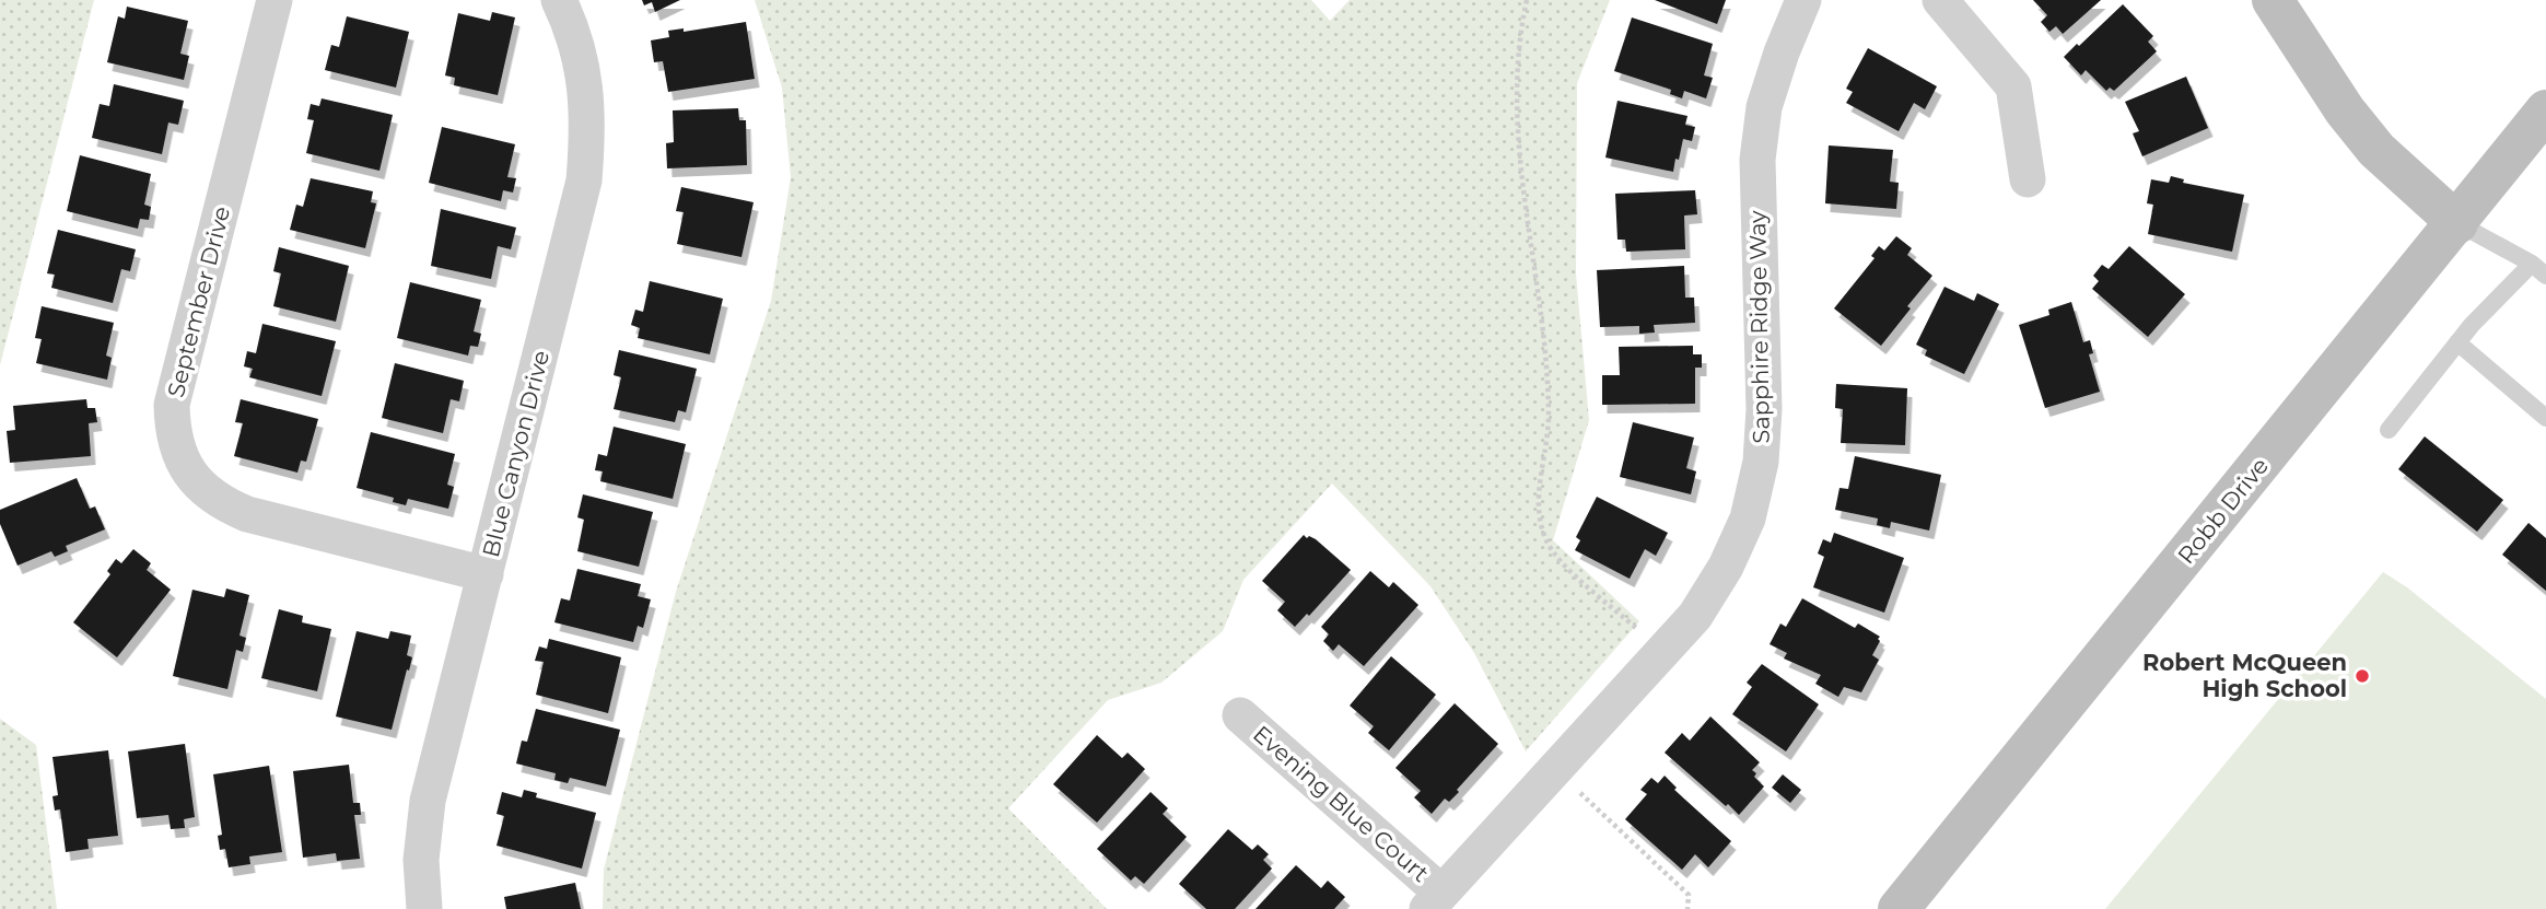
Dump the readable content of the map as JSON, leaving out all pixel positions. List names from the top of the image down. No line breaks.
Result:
{"streets":{"street":["September Drive","Sapphire Ridge Way","Blue Canyon Drive","Robb Drive","Evening Blue Court"]},"crossings":[["September Drive","Blue Canyon Drive"],["Sapphire Ridge Way","Evening Blue Court"]],"places":["Robert McQueen High School"]}
